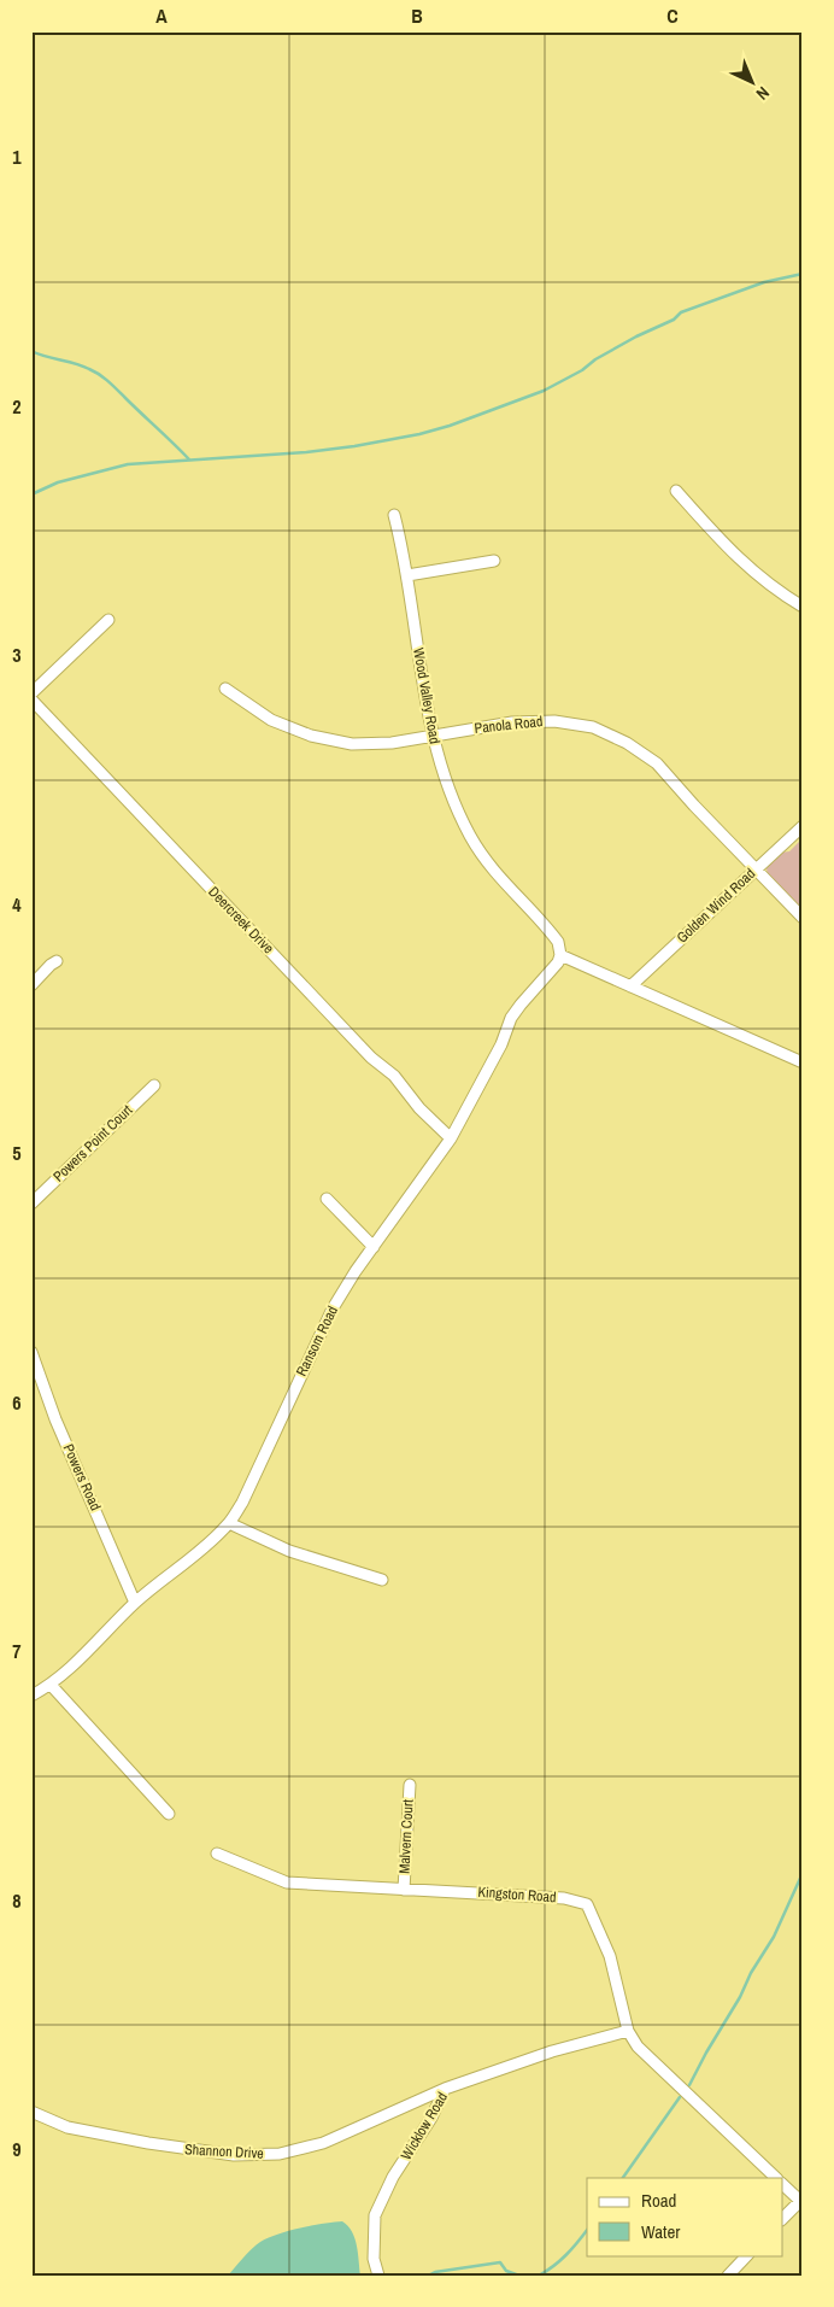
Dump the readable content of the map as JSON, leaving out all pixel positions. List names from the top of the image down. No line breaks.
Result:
{"streets":{"street":["Wood Valley Road","Panola Road","Golden Wind Road","Deercreek Drive","Powers Point Court","Ransom Road","Powers Road","Malvern Court","Kingston Road","Wicklow Road","Shannon Drive"]},"crossings":[["Wood Valley Road","Panola Road"],["Wood Valley Road","Ransom Road"],["Panola Road","Golden Wind Road"],["Deercreek Drive","Ransom Road"],["Ransom Road","Powers Road"],["Malvern Court","Kingston Road"],["Kingston Road","Wicklow Road"],["Wicklow Road","Shannon Drive"]],"legend":["Road","Water"],"north":"bottom right","grid":{"columns":["A","B","C"],"rows":["1","2","3","4","5","6","7","8","9"]}}
